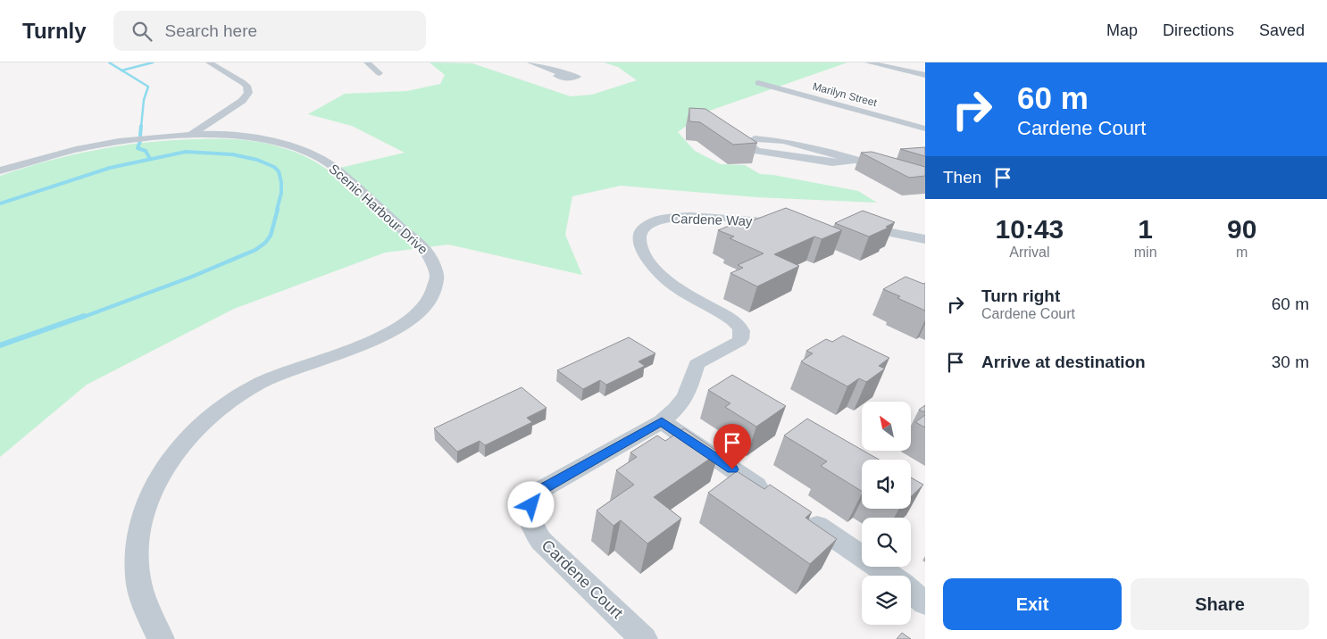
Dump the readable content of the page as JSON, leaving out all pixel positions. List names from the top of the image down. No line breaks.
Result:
{"streets":{"street":["Marilyn Street","Scenic Harbour Drive","Cardene Way","Cardene Court"]},"crossings":[["Cardene Way","Cardene Court"]],"north":"top left","page":{"header":"Turnly","search":"Search here","nav":["Map","Directions","Saved"],"turn":["60 m","Cardene Court"],"then":"Then","eta":["10:43","Arrival","1","min","90","m"],"list":[{"name":"Turn right","note":"Cardene Court","value":"60 m"},{"name":"Arrive at destination","value":"30 m"}],"buttons":["Exit","Share"]}}
